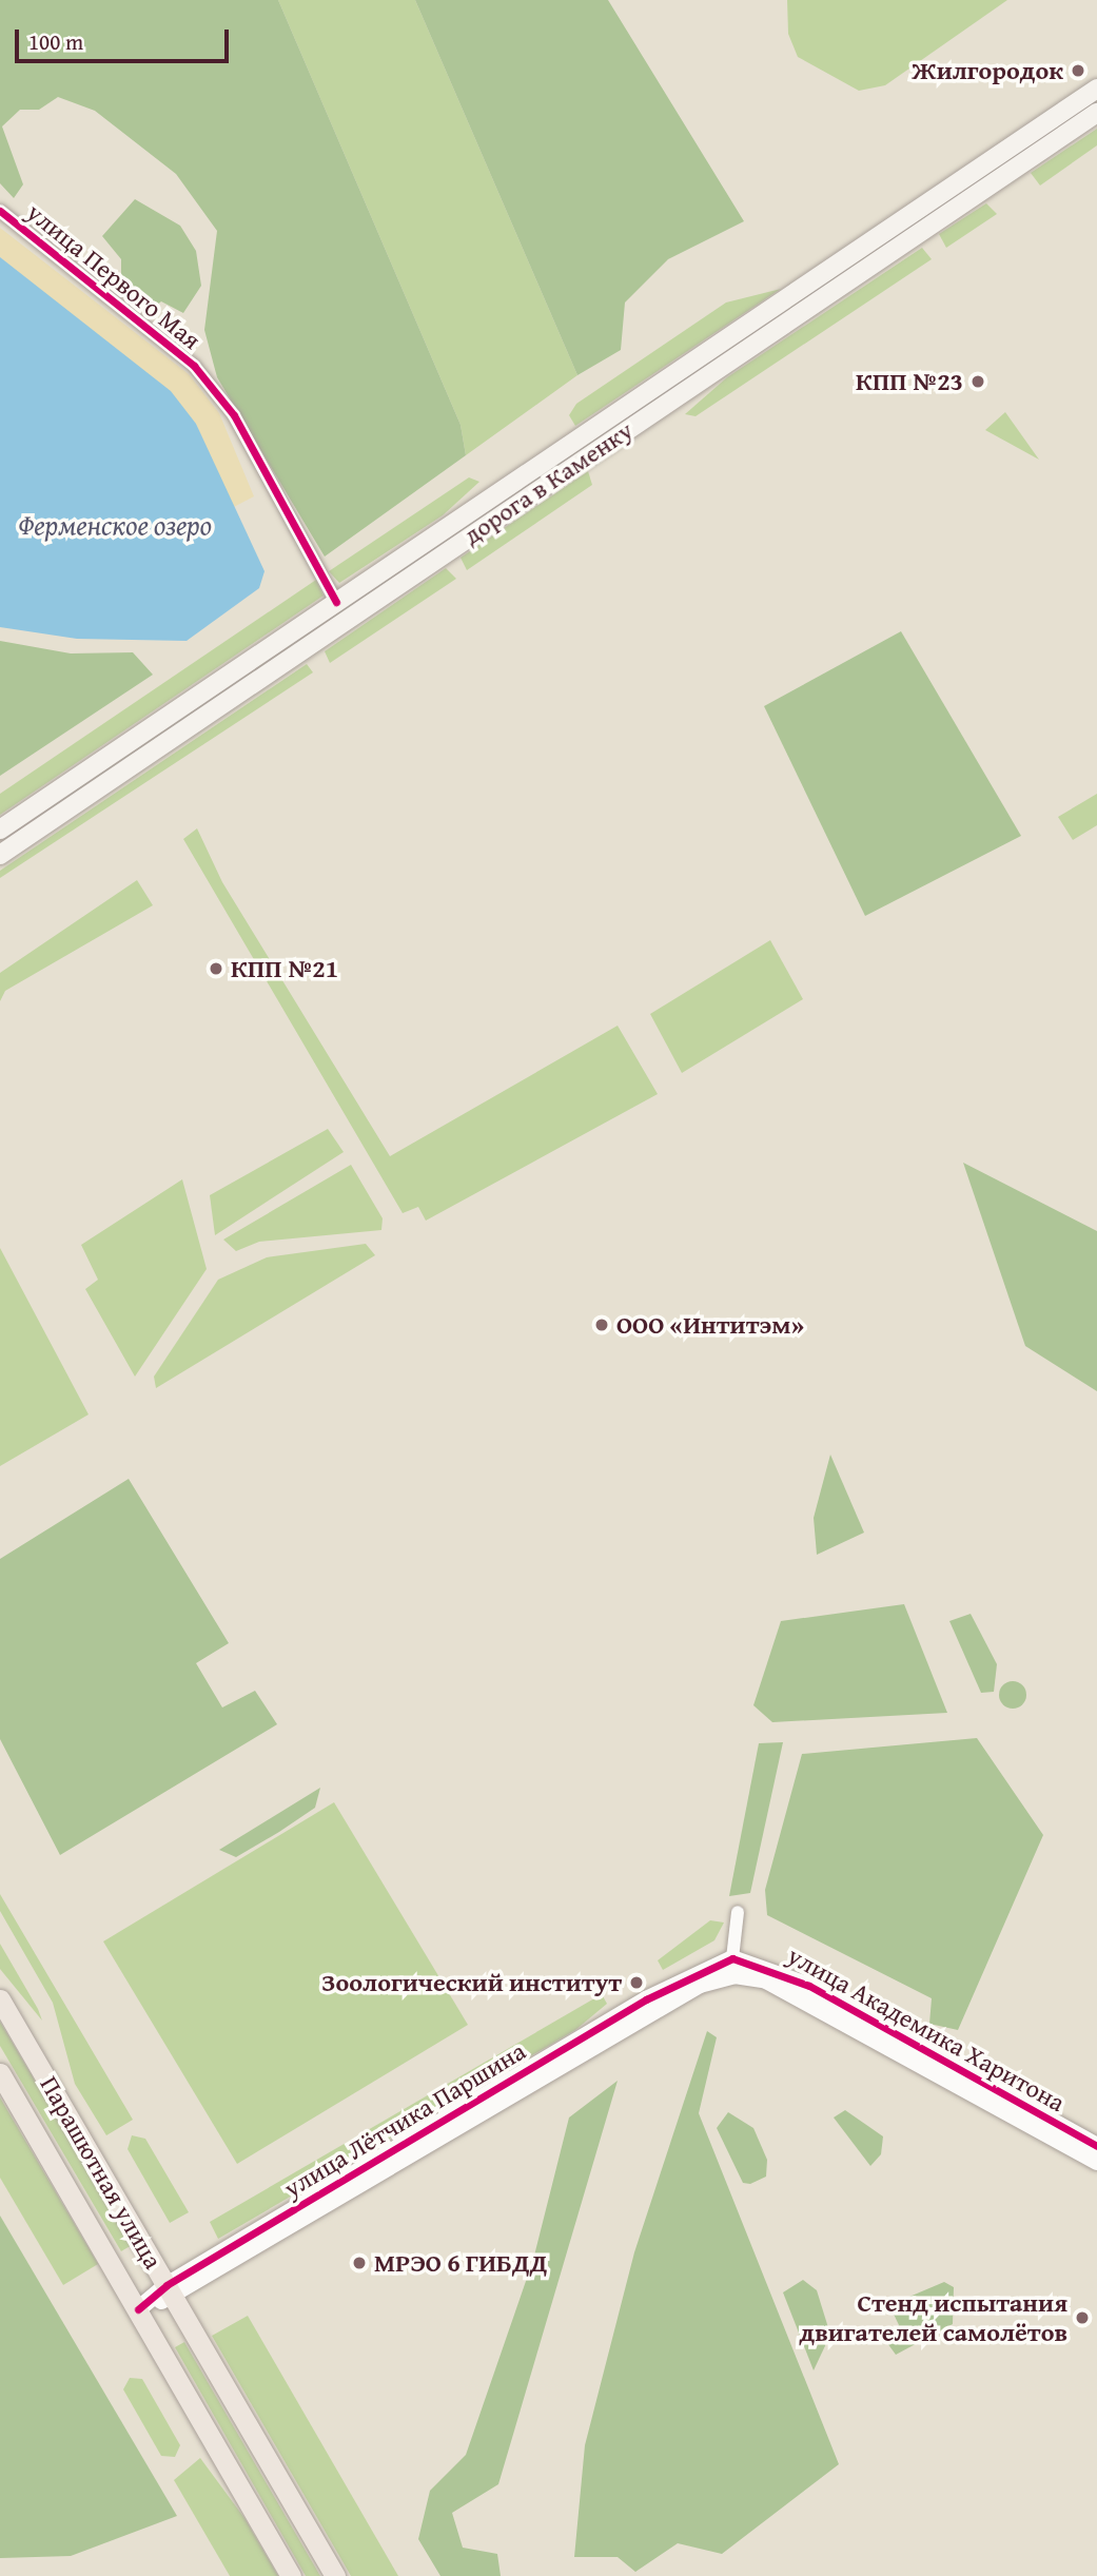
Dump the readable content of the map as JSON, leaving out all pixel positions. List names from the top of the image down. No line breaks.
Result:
{"streets":{"main road":["дорога в Каменку","Парашютная улица"],"street":["улица Первого Мая","улица Академика Харитона","улица Лётчика Паршина"]},"crossings":[["улица Первого Мая","дорога в Каменку"],["улица Академика Харитона","улица Лётчика Паршина"],["улица Лётчика Паршина","Парашютная улица"]],"water":["Ферменское озеро"],"places":["Жилгородок","КПП №23","КПП №21","ООО «Интитэм»","Зоологический институт","МРЭО 6 ГИБДД","Стенд испытания двигателей самолётов"],"scale_bar":"100 m"}
